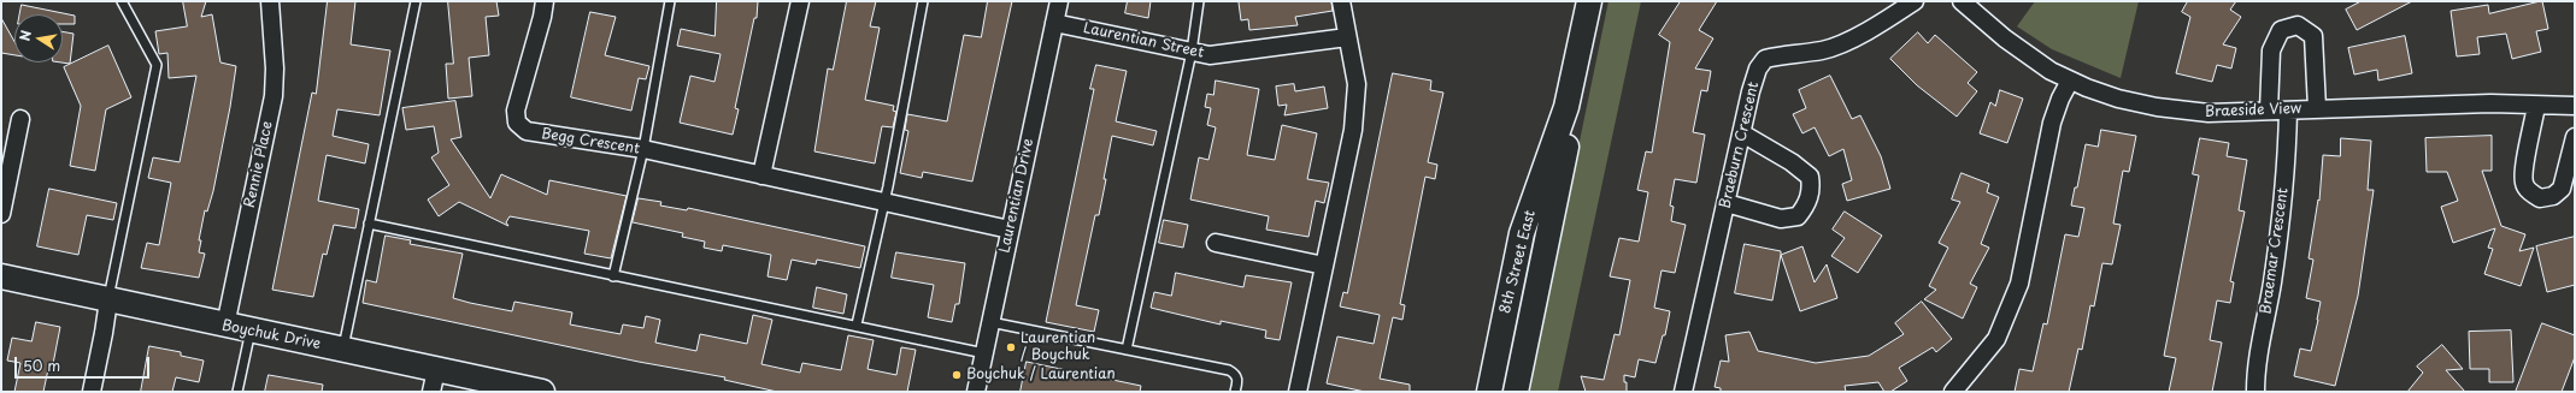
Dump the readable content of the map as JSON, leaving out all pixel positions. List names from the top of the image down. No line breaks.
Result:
{"streets":{"main road":["8th Street East","Boychuk Drive"],"street":["Laurentian Street","Braeside View","Begg Crescent","Braeburn Crescent","Rennie Place","Laurentian Drive","Braemar Crescent"]},"crossings":[["Laurentian Street","Laurentian Drive"],["Braeside View","Braemar Crescent"],["Begg Crescent","Laurentian Drive"],["Rennie Place","Boychuk Drive"]],"places":["Laurentian / Boychuk","Boychuk / Laurentian"],"scale_bar":"50 m","north":"left"}
